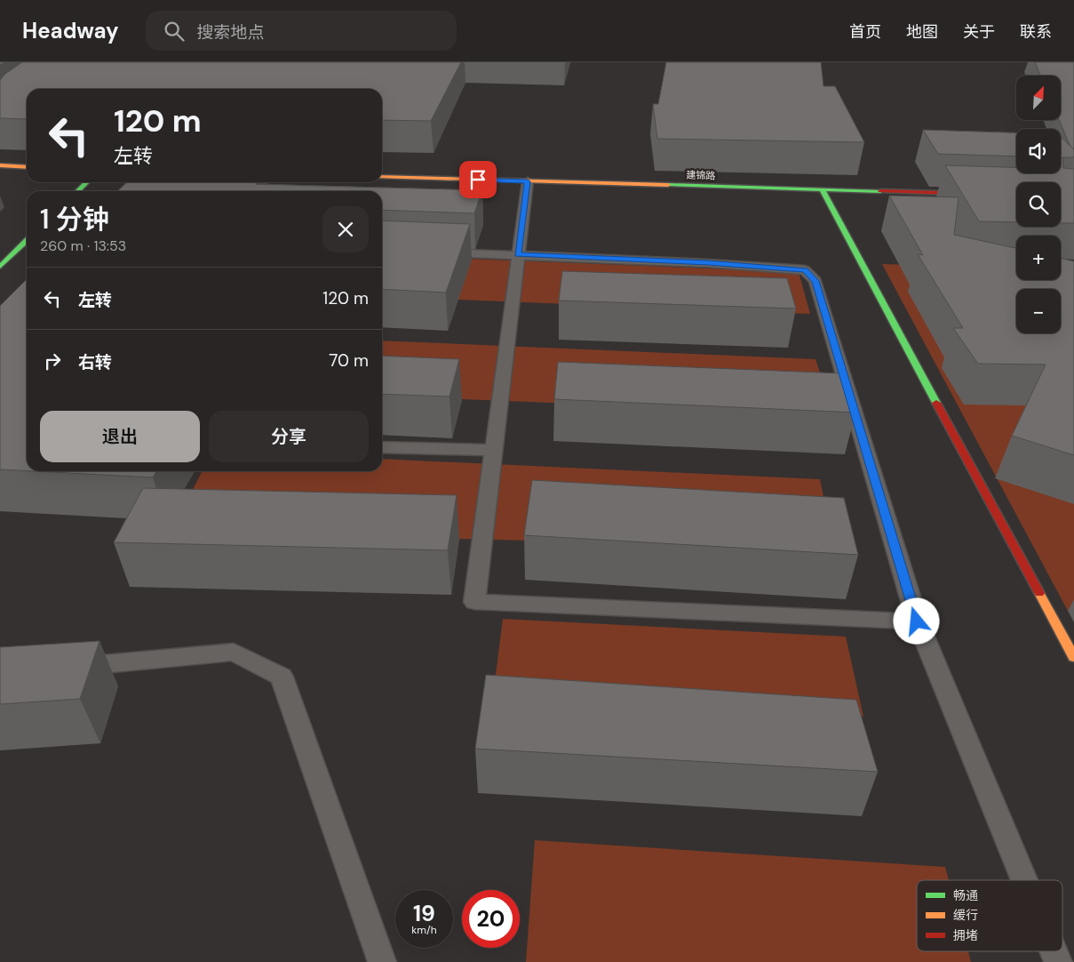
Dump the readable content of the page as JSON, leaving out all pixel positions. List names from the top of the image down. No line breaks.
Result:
{"streets":{"street":["建锦路"]},"legend":["畅通","缓行","拥堵"],"north":"top right","page":{"header":"Headway","search":"搜索地点","nav":["首页","地图","关于","联系"],"map_buttons":["+","−"],"turn":["120 m","左转"],"heading":["1 分钟","260 m · 13:53"],"list":[{"name":"左转","value":"120 m"},{"name":"右转","value":"70 m"}],"buttons":["退出","分享"],"speed":"19 km/h","limit":"20"}}
